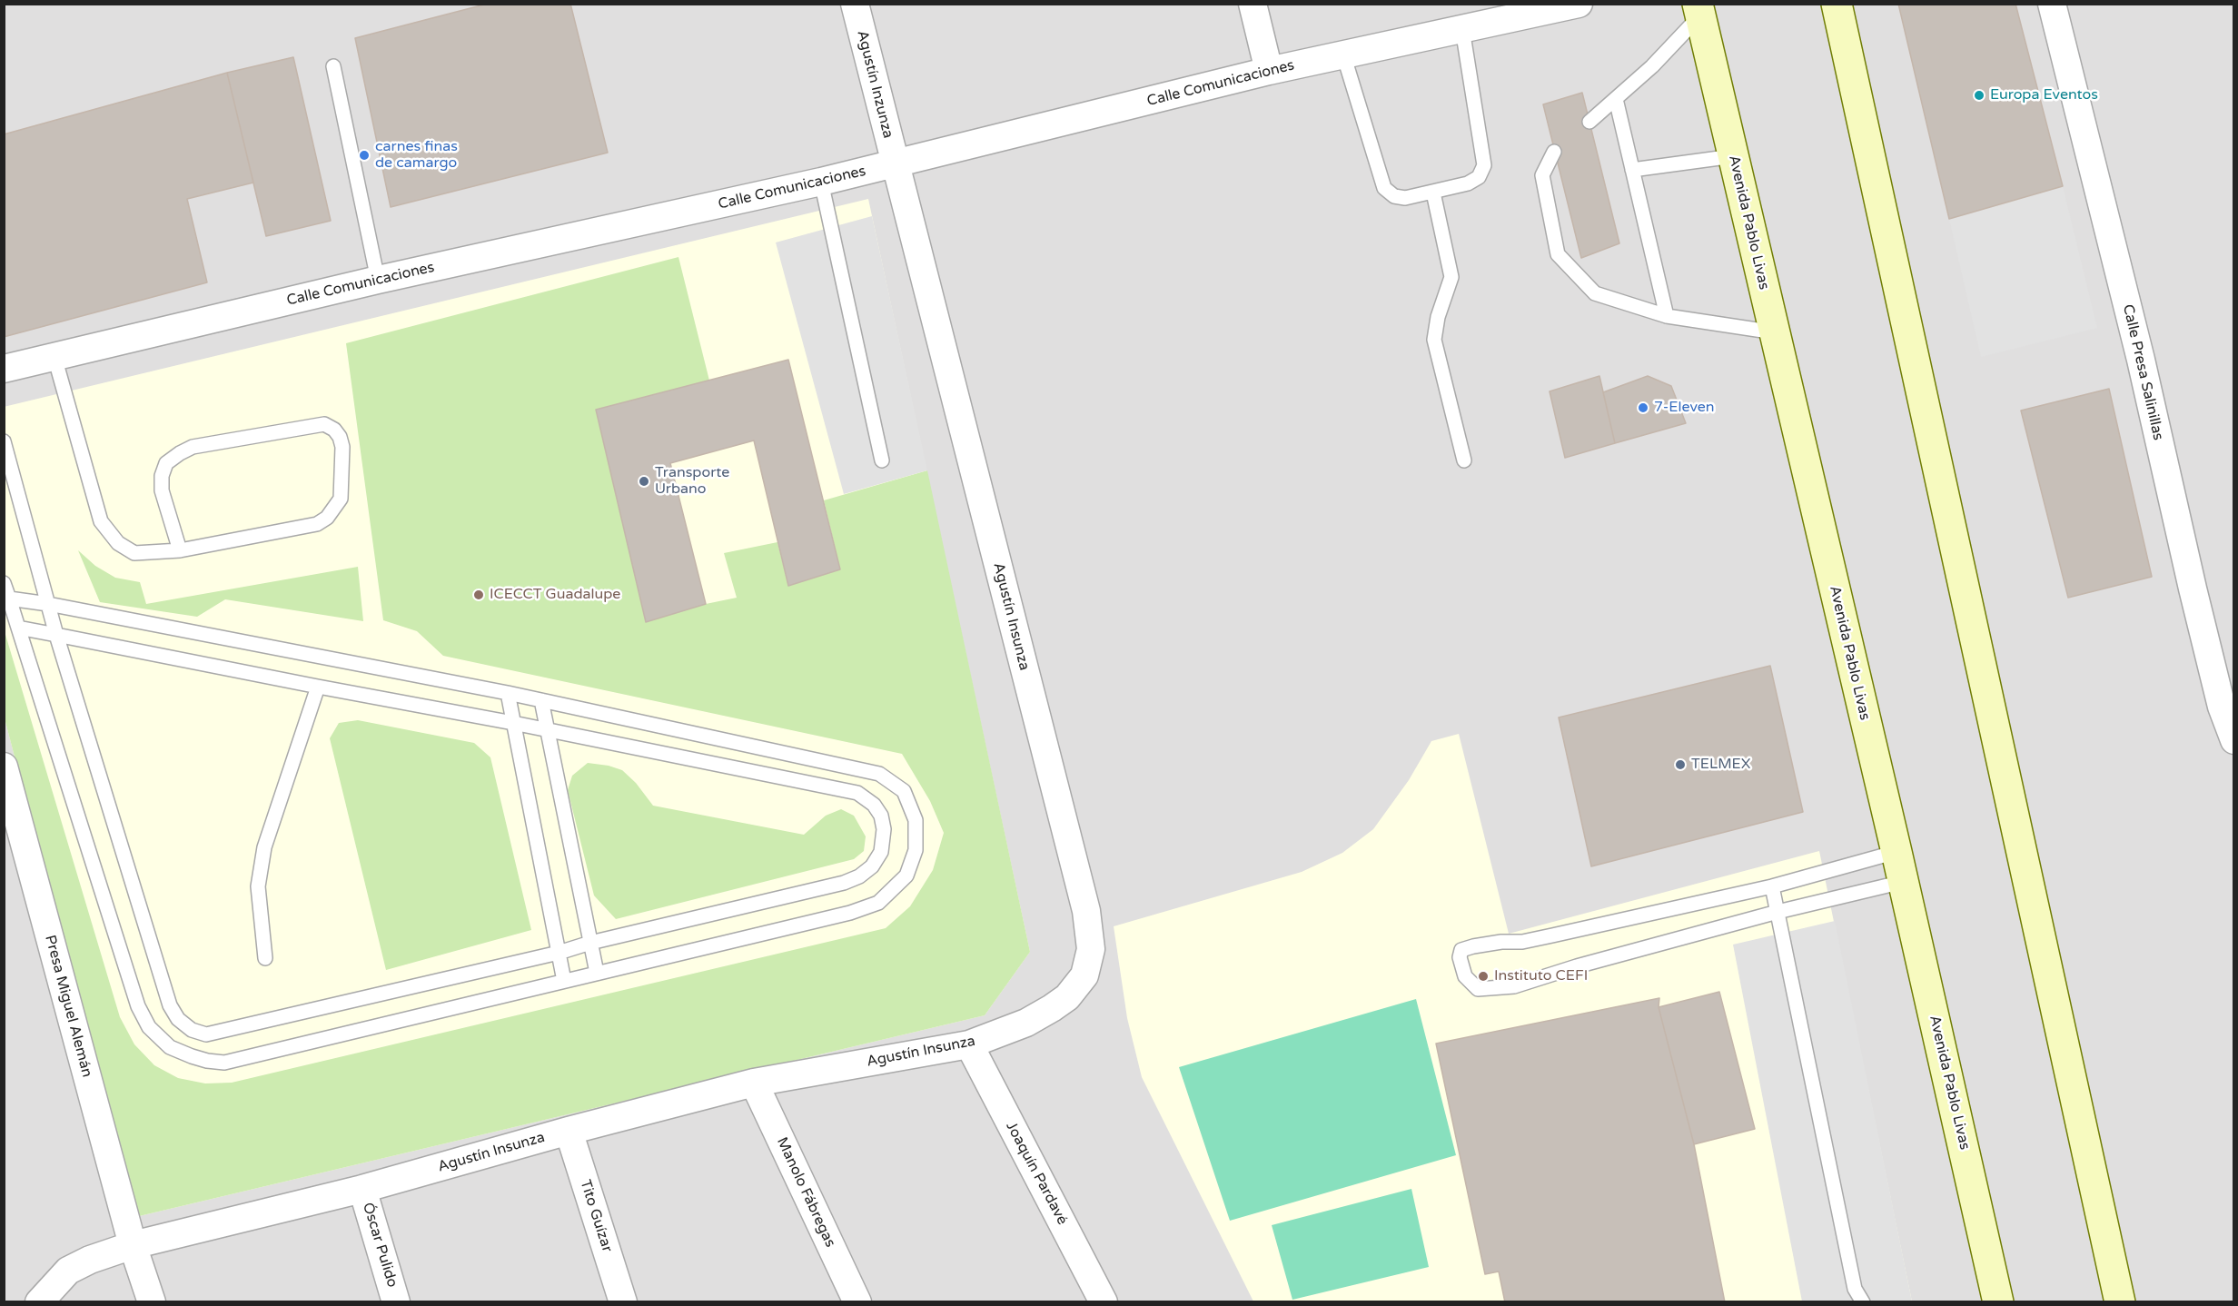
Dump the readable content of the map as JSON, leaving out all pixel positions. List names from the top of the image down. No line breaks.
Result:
{"streets":{"main road":["Avenida Pablo Livas"],"street":["Calle Comunicaciones","Agustín Inzunza","Calle Presa Salinillas","Agustín Insunza","Presa Miguel Alemán","Joaquín Pardavé","Manolo Fábregas","Tito Guízar","Óscar Pulido"]},"crossings":[["Calle Comunicaciones","Agustín Inzunza"],["Calle Comunicaciones","Agustín Insunza"],["Agustín Inzunza","Agustín Insunza"],["Agustín Insunza","Presa Miguel Alemán"],["Agustín Insunza","Joaquín Pardavé"],["Agustín Insunza","Manolo Fábregas"],["Agustín Insunza","Tito Guízar"],["Agustín Insunza","Óscar Pulido"]],"places":["Europa Eventos","carnes finas de camargo","7-Eleven","Transporte Urbano","ICECCT Guadalupe","TELMEX","Instituto CEFI"]}
